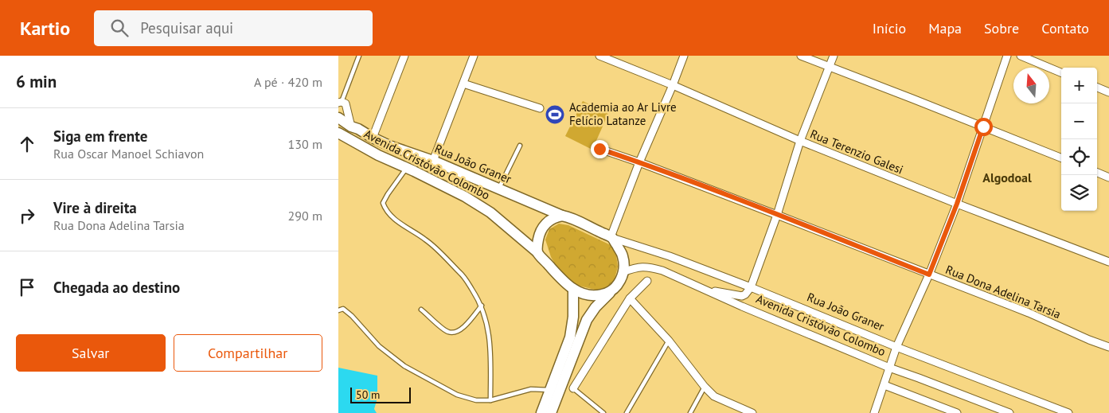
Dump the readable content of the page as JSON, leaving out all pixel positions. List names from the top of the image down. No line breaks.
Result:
{"streets":{"main road":["Rua João Graner","Avenida Cristóvão Colombo"],"street":["Rua Terenzio Galesi","Rua Dona Adelina Tarsia"]},"crossings":[["Rua João Graner","Avenida Cristóvão Colombo"]],"districts":["Algodoal"],"places":{"sports":["Academia ao Ar Livre Felício Latanze"]},"scale_bar":"50 m","north":"top","page":{"header":"Kartio","search":"Pesquisar aqui","nav":["Início","Mapa","Sobre","Contato"],"heading":["6 min","A pé · 420 m"],"map_buttons":["+","−"],"list":[["Siga em frente","Rua Oscar Manoel Schiavon","130 m"],["Vire à direita","Rua Dona Adelina Tarsia","290 m"],"Chegada ao destino"],"buttons":["Salvar","Compartilhar"],"scale":"50 m"}}
